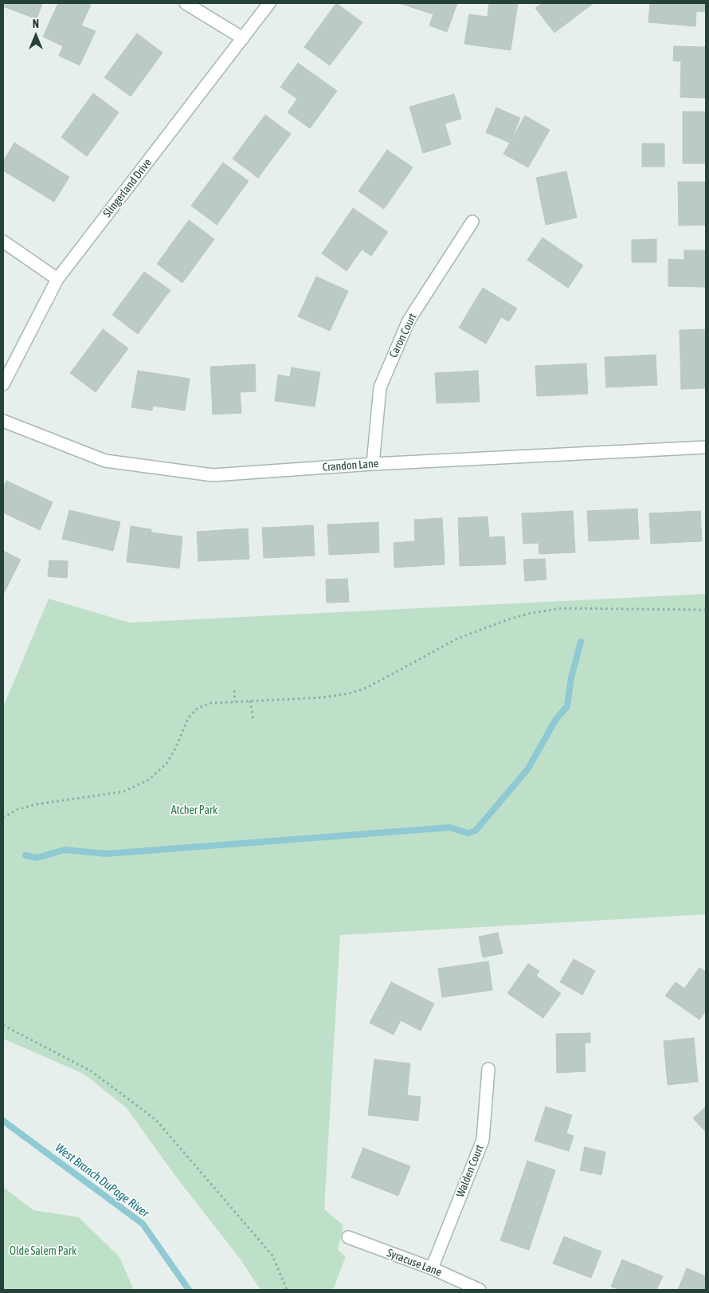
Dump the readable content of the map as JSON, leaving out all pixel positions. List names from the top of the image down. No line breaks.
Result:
{"streets":{"street":["Slingerland Drive","Caron Court","Crandon Lane","Walden Court","Syracuse Lane"]},"crossings":[["Caron Court","Crandon Lane"],["Walden Court","Syracuse Lane"]],"water":["West Branch DuPage River"],"parks":["Atcher Park","Olde Salem Park"],"north":"top"}
